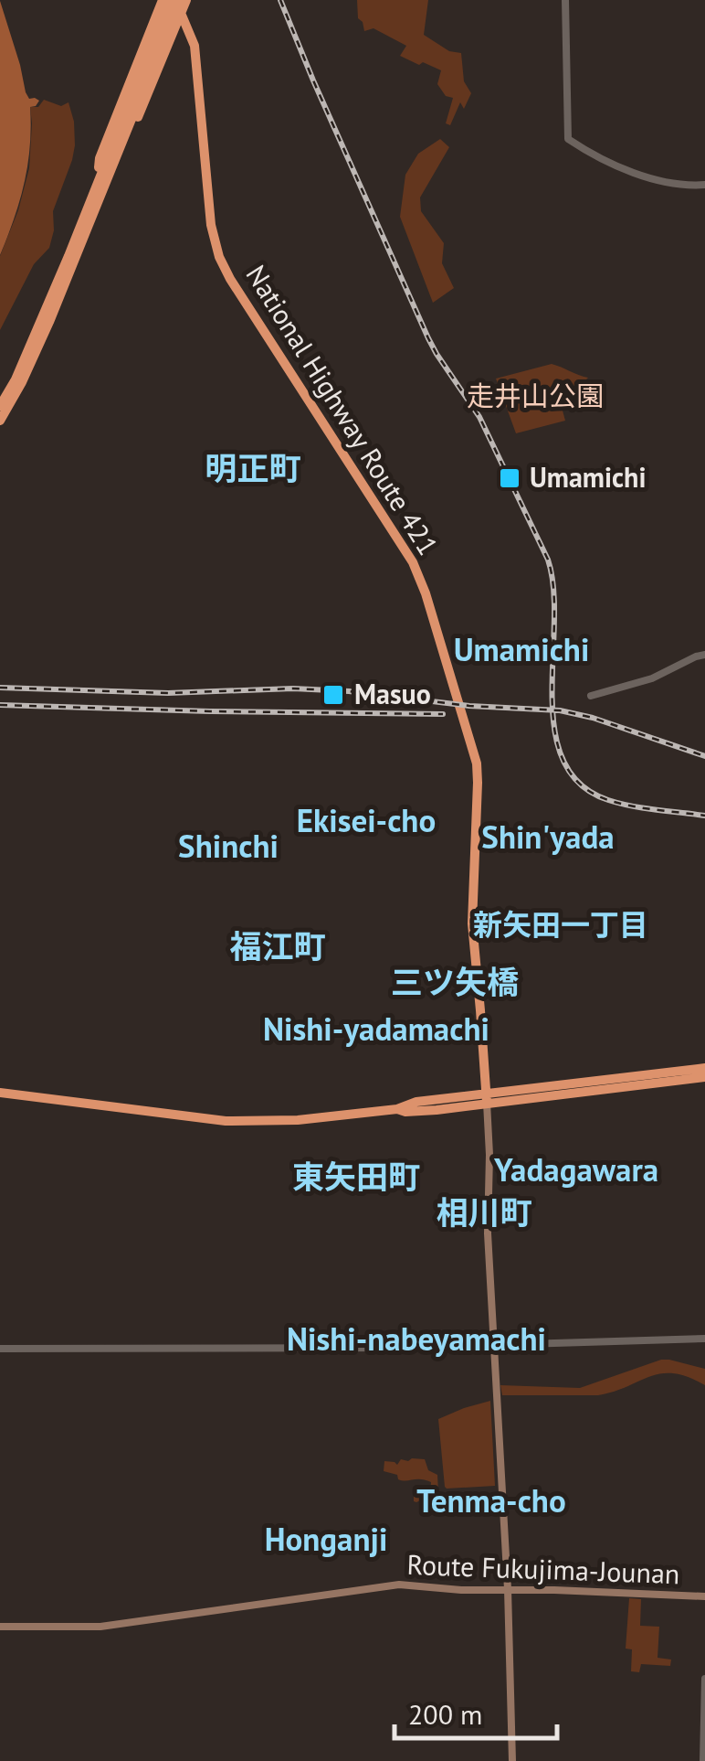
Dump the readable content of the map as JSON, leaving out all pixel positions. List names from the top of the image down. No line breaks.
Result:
{"streets":{"highway":["National Highway Route 421"],"main road":["Route Fukujima-Jounan"]},"districts":["明正町","Umamichi","Ekisei-cho","Shin'yada","Shinchi","新矢田一丁目","福江町","三ツ矢橋","Nishi-yadamachi","Yadagawara","東矢田町","相川町","Nishi-nabeyamachi","Tenma-cho","Honganji"],"parks":["走井山公園"],"places":{"transit":["Umamichi","Masuo"]},"scale_bar":"200 m"}
